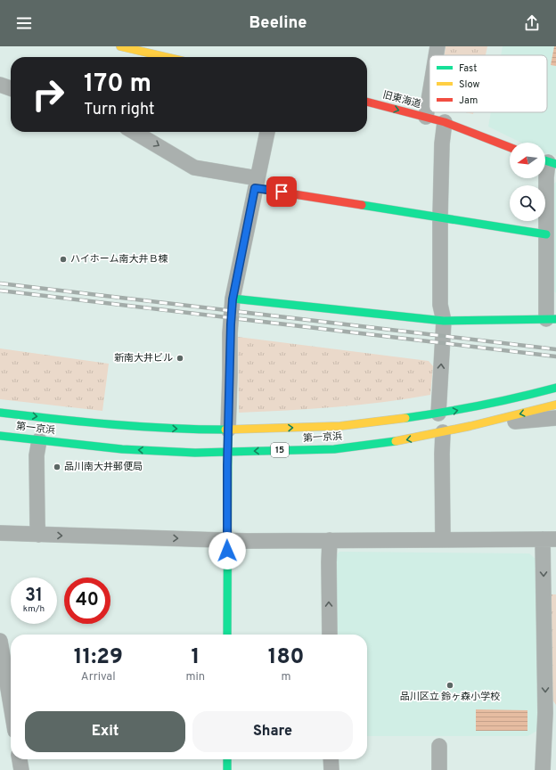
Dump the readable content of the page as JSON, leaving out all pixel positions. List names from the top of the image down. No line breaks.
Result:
{"streets":{"main road":["旧東海道","第一京浜","15"]},"one_way":["旧東海道"],"places":["ハイホーム南大井Ｂ棟","新南大井ビル","品川南大井郵便局","品川区立 鈴ヶ森小学校"],"legend":["Fast","Slow","Jam"],"north":"left","page":{"header":"Beeline","turn":["170 m","Turn right"],"speed":"31 km/h","limit":"40","eta":["11:29","Arrival","1","min","180","m"],"buttons":["Exit","Share"]}}
